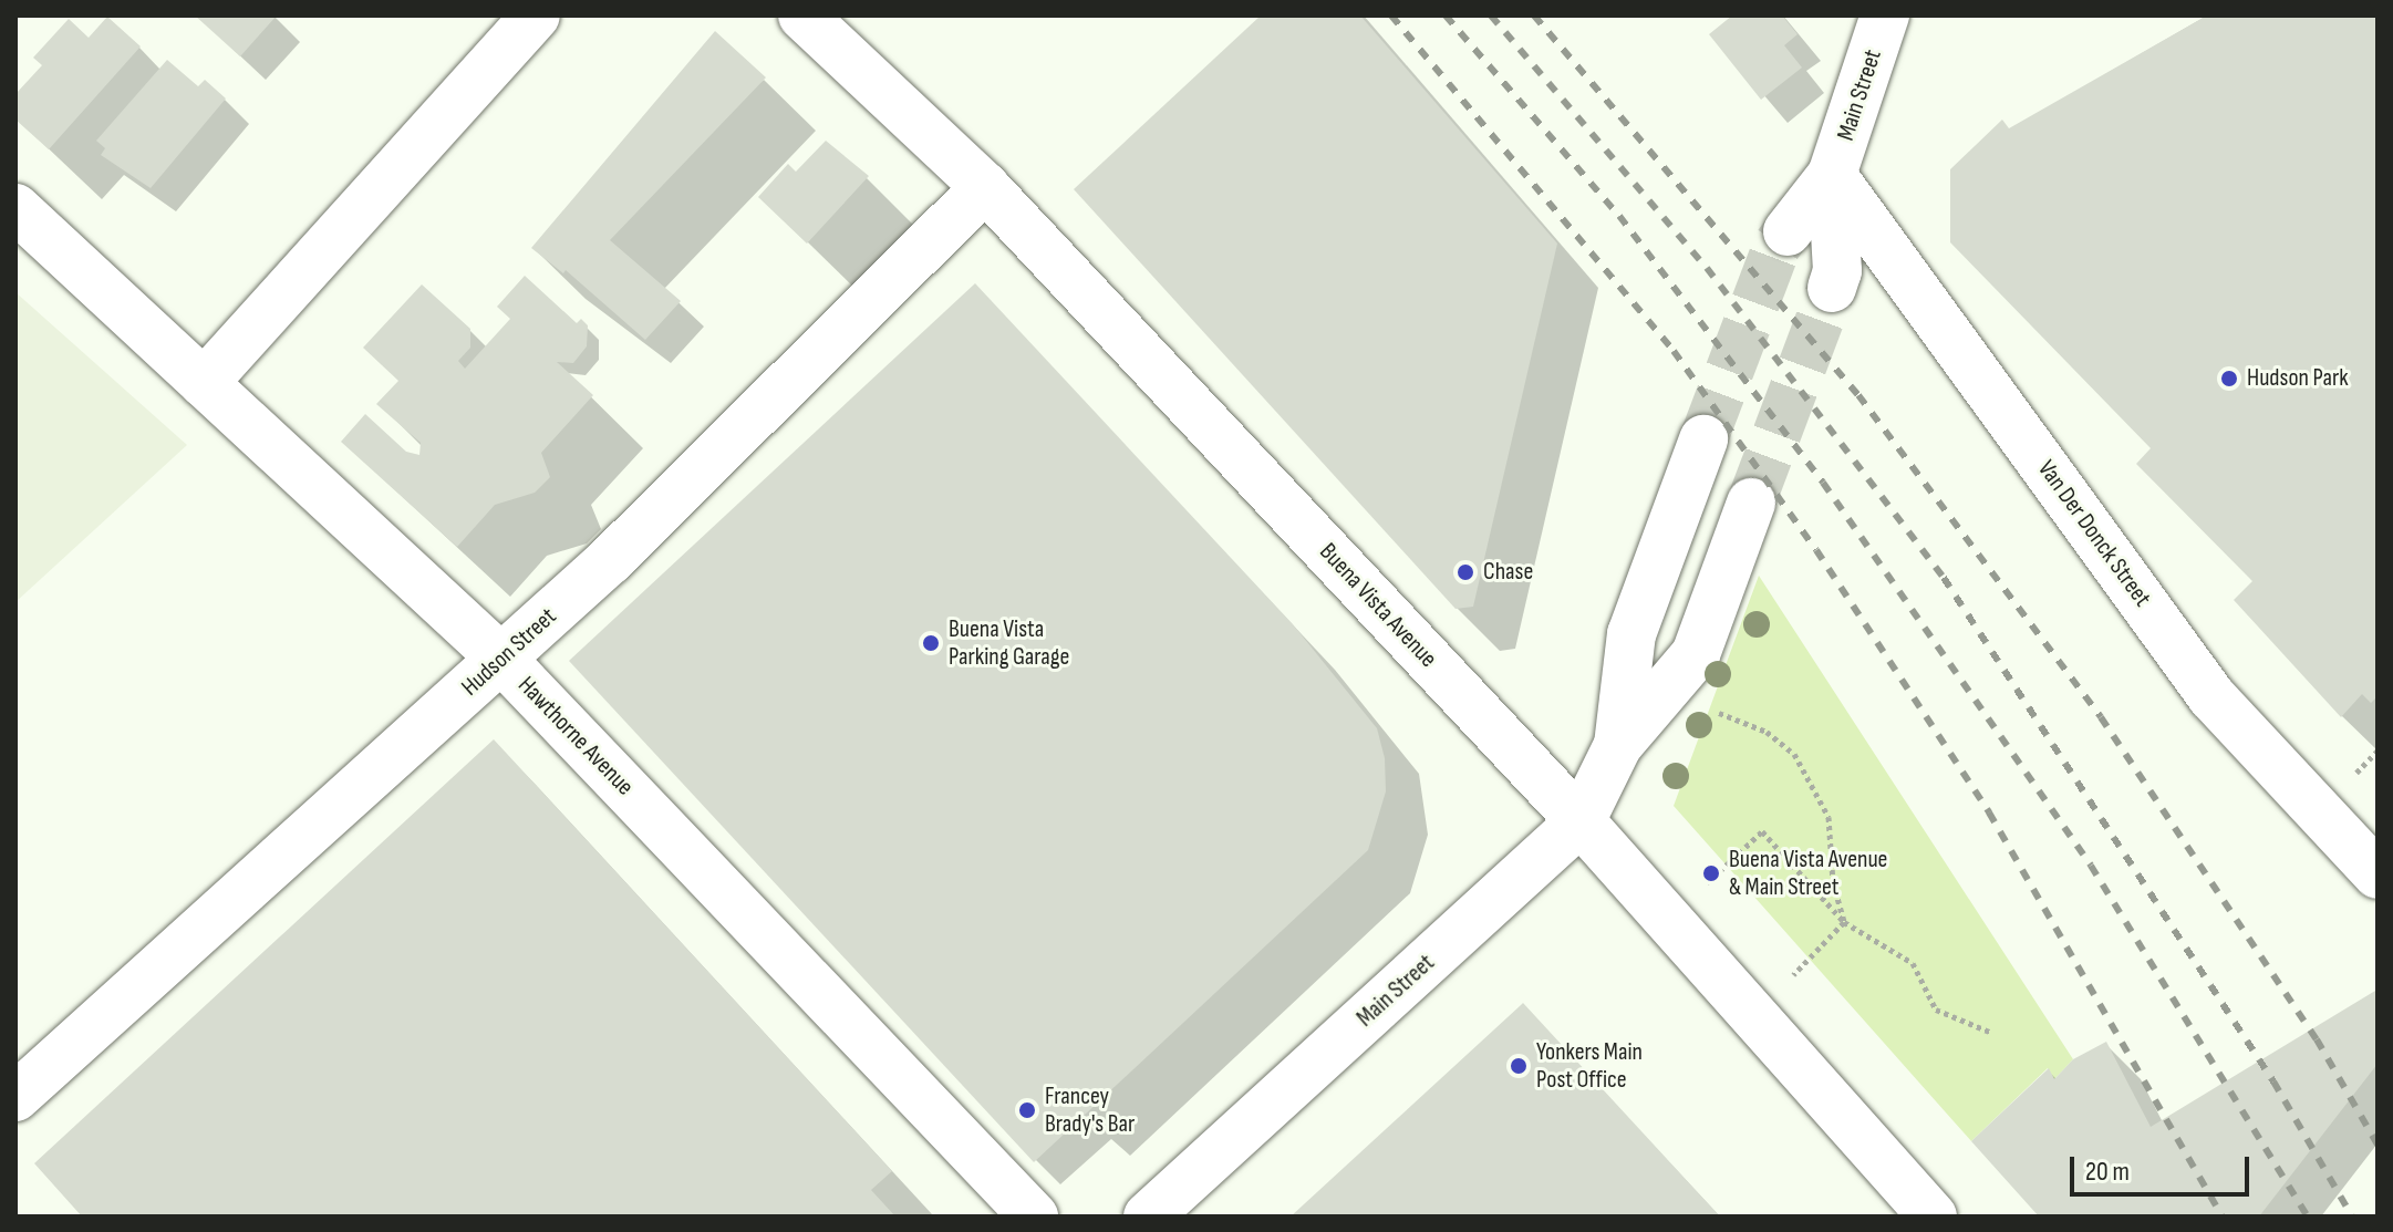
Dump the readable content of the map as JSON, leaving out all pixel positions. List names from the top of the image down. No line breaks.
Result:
{"streets":{"street":["Main Street","Van Der Donck Street","Buena Vista Avenue","Hudson Street","Hawthorne Avenue"]},"crossings":[["Main Street","Van Der Donck Street"],["Main Street","Buena Vista Avenue"],["Buena Vista Avenue","Hudson Street"],["Hudson Street","Hawthorne Avenue"]],"places":["Hudson Park","Chase","Buena Vista Parking Garage","Buena Vista Avenue & Main Street","Yonkers Main Post Office","Francey Brady's Bar"],"scale_bar":"20 m"}
